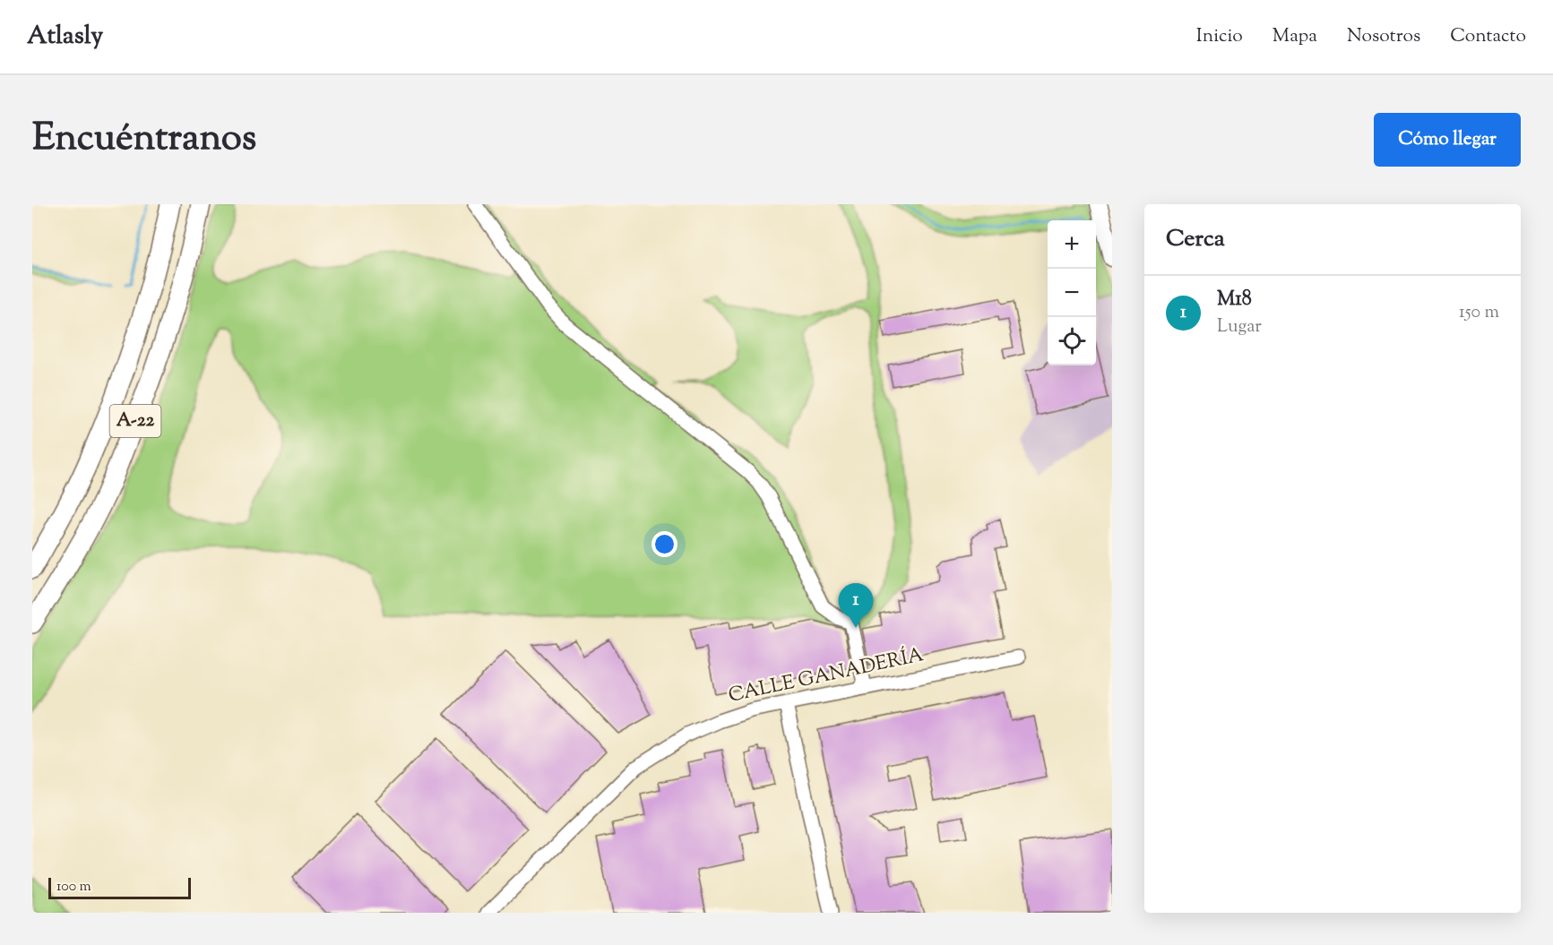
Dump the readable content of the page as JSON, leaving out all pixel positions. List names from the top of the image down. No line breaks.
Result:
{"streets":{"highway":["A-22"],"street":["CALLE GANADERÍA"]},"scale_bar":"100 m","page":{"header":"Atlasly","nav":["Inicio","Mapa","Nosotros","Contacto"],"title":"Encuéntranos","buttons":"Cómo llegar","heading":"Cerca","map_buttons":["+","−"],"list":[{"mark":"1","name":"M18","note":"Lugar","value":"150 m"}],"pins":"1","scale":"100 m"}}
